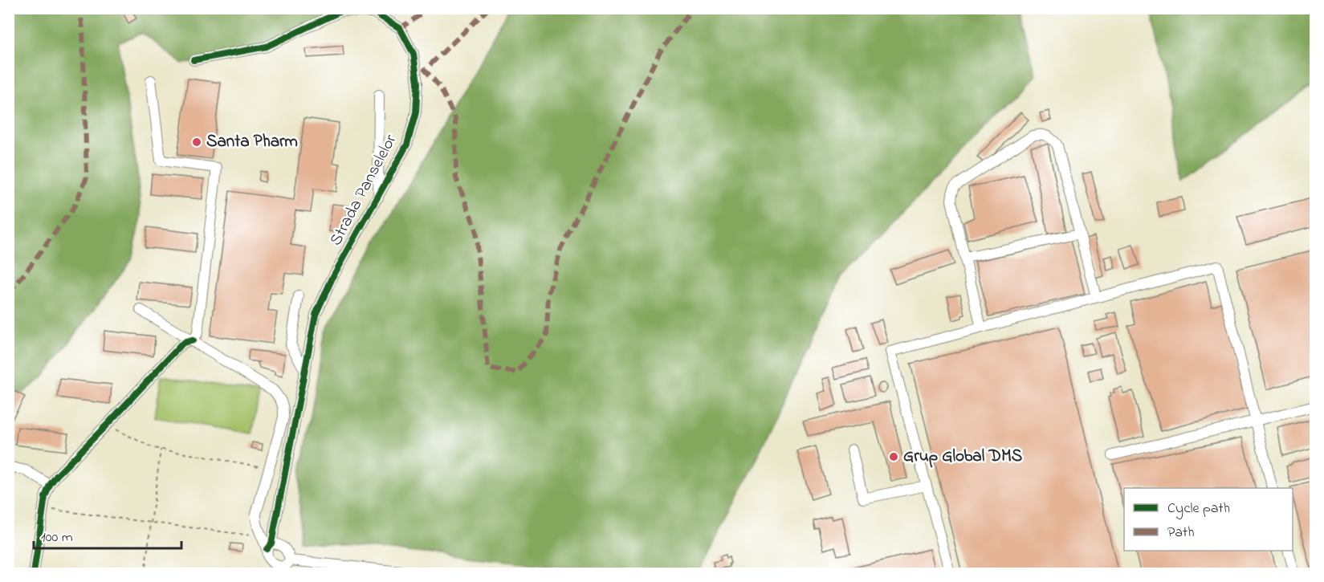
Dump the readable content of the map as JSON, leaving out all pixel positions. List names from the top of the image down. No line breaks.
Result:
{"streets":{"street":["Strada Panselelor"]},"places":["Santa Pharm","Grup Global DMS"],"legend":["Cycle path","Path"],"scale_bar":"100 m"}
